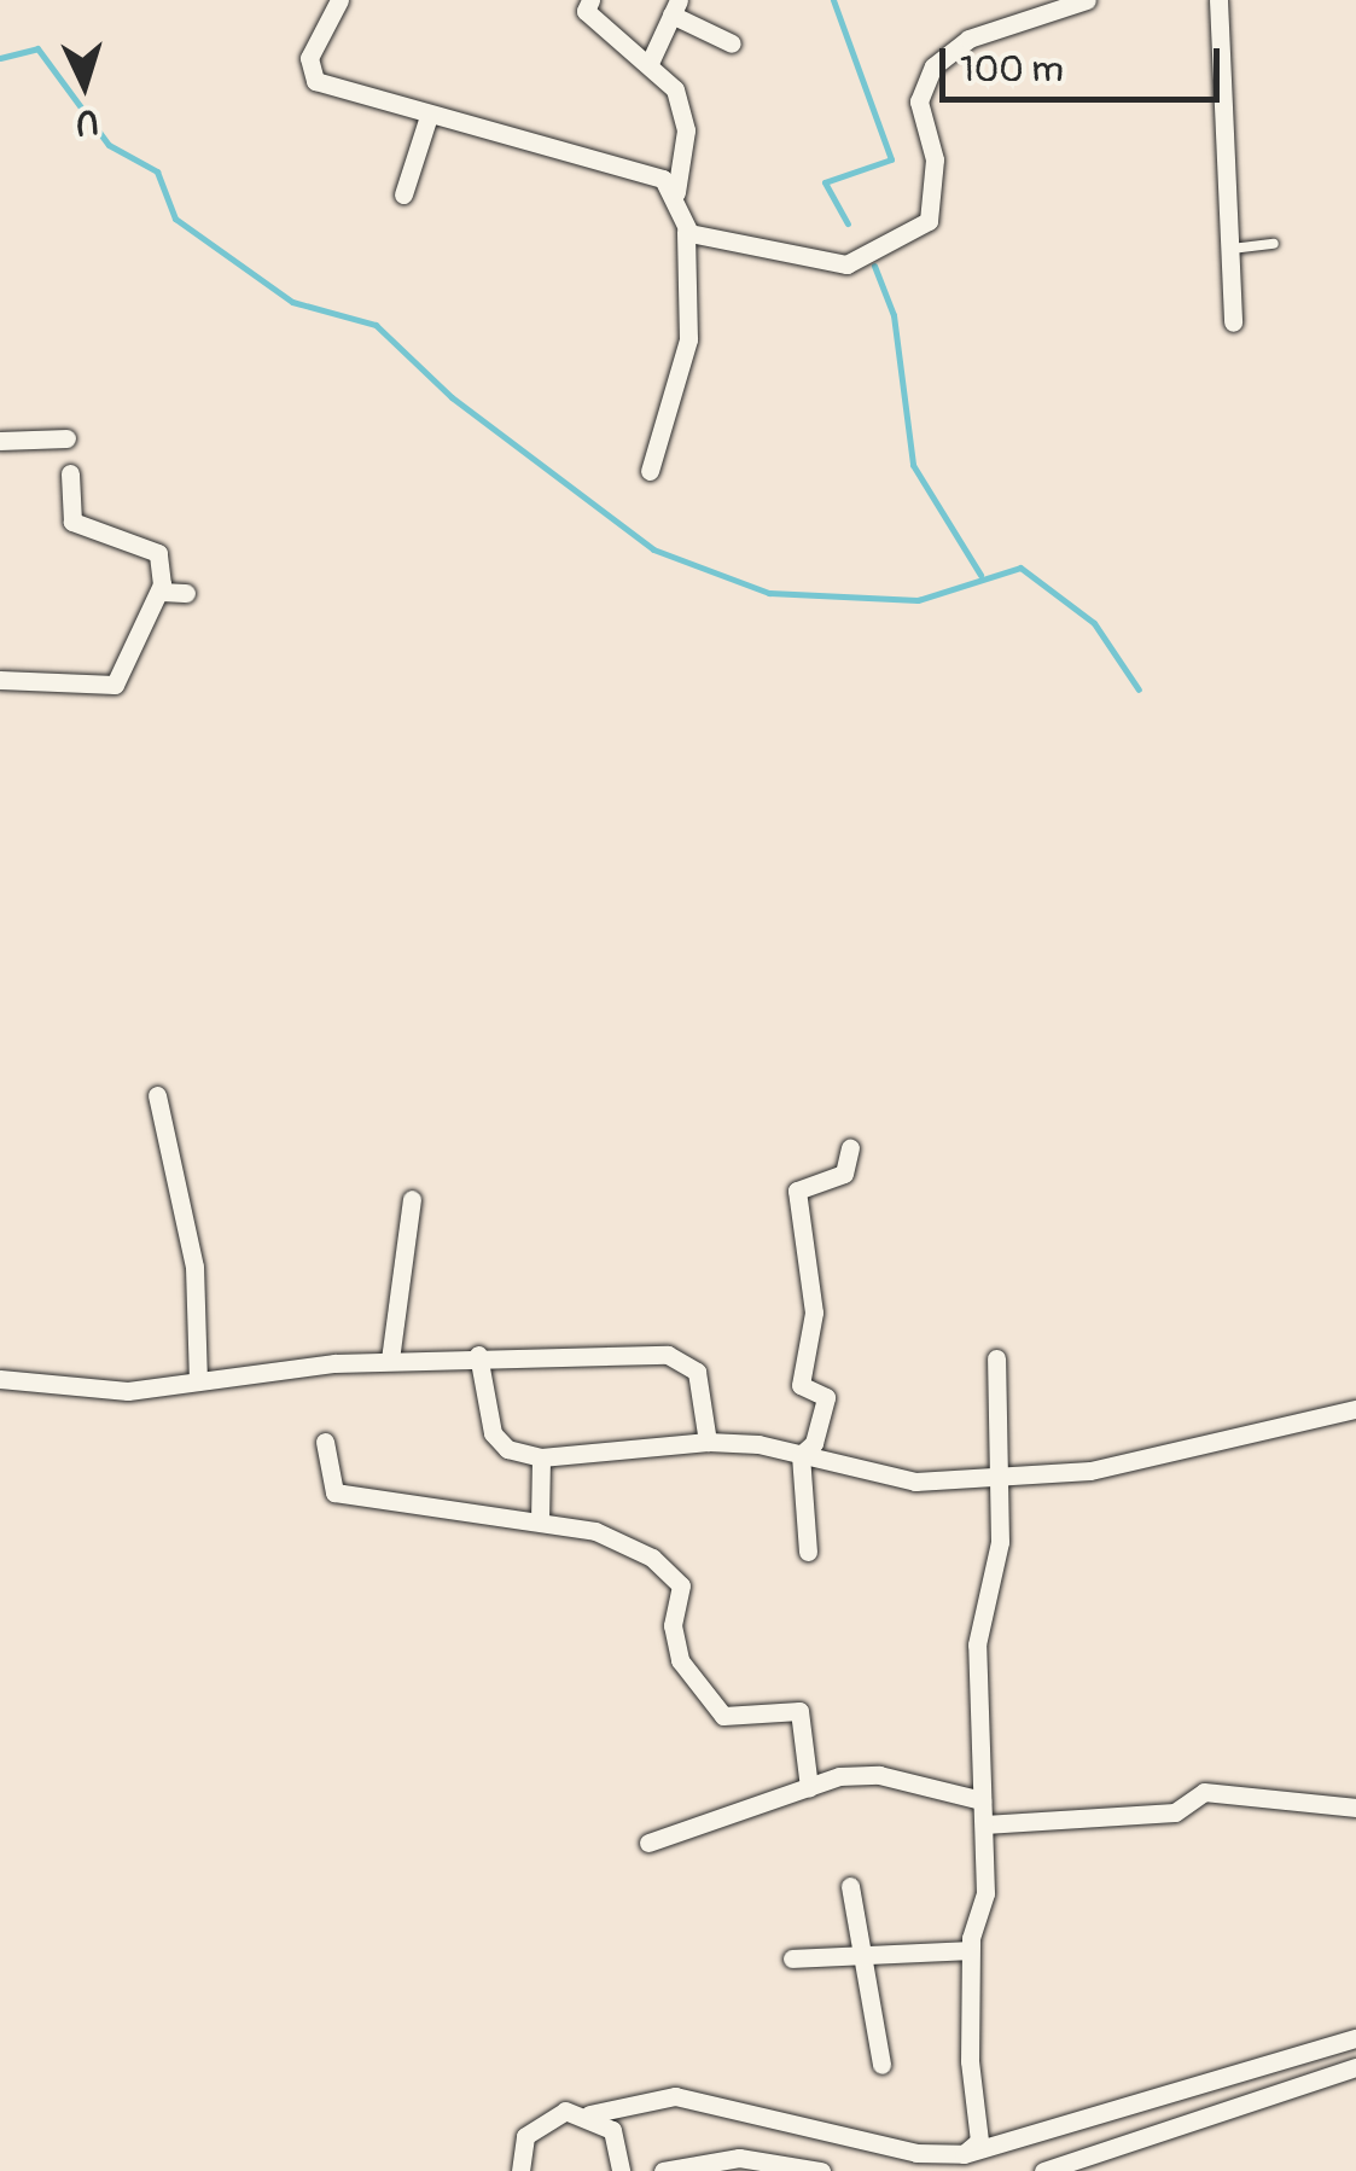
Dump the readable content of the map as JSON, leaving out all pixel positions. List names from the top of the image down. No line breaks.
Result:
{"scale_bar":"100 m","north":"bottom"}
